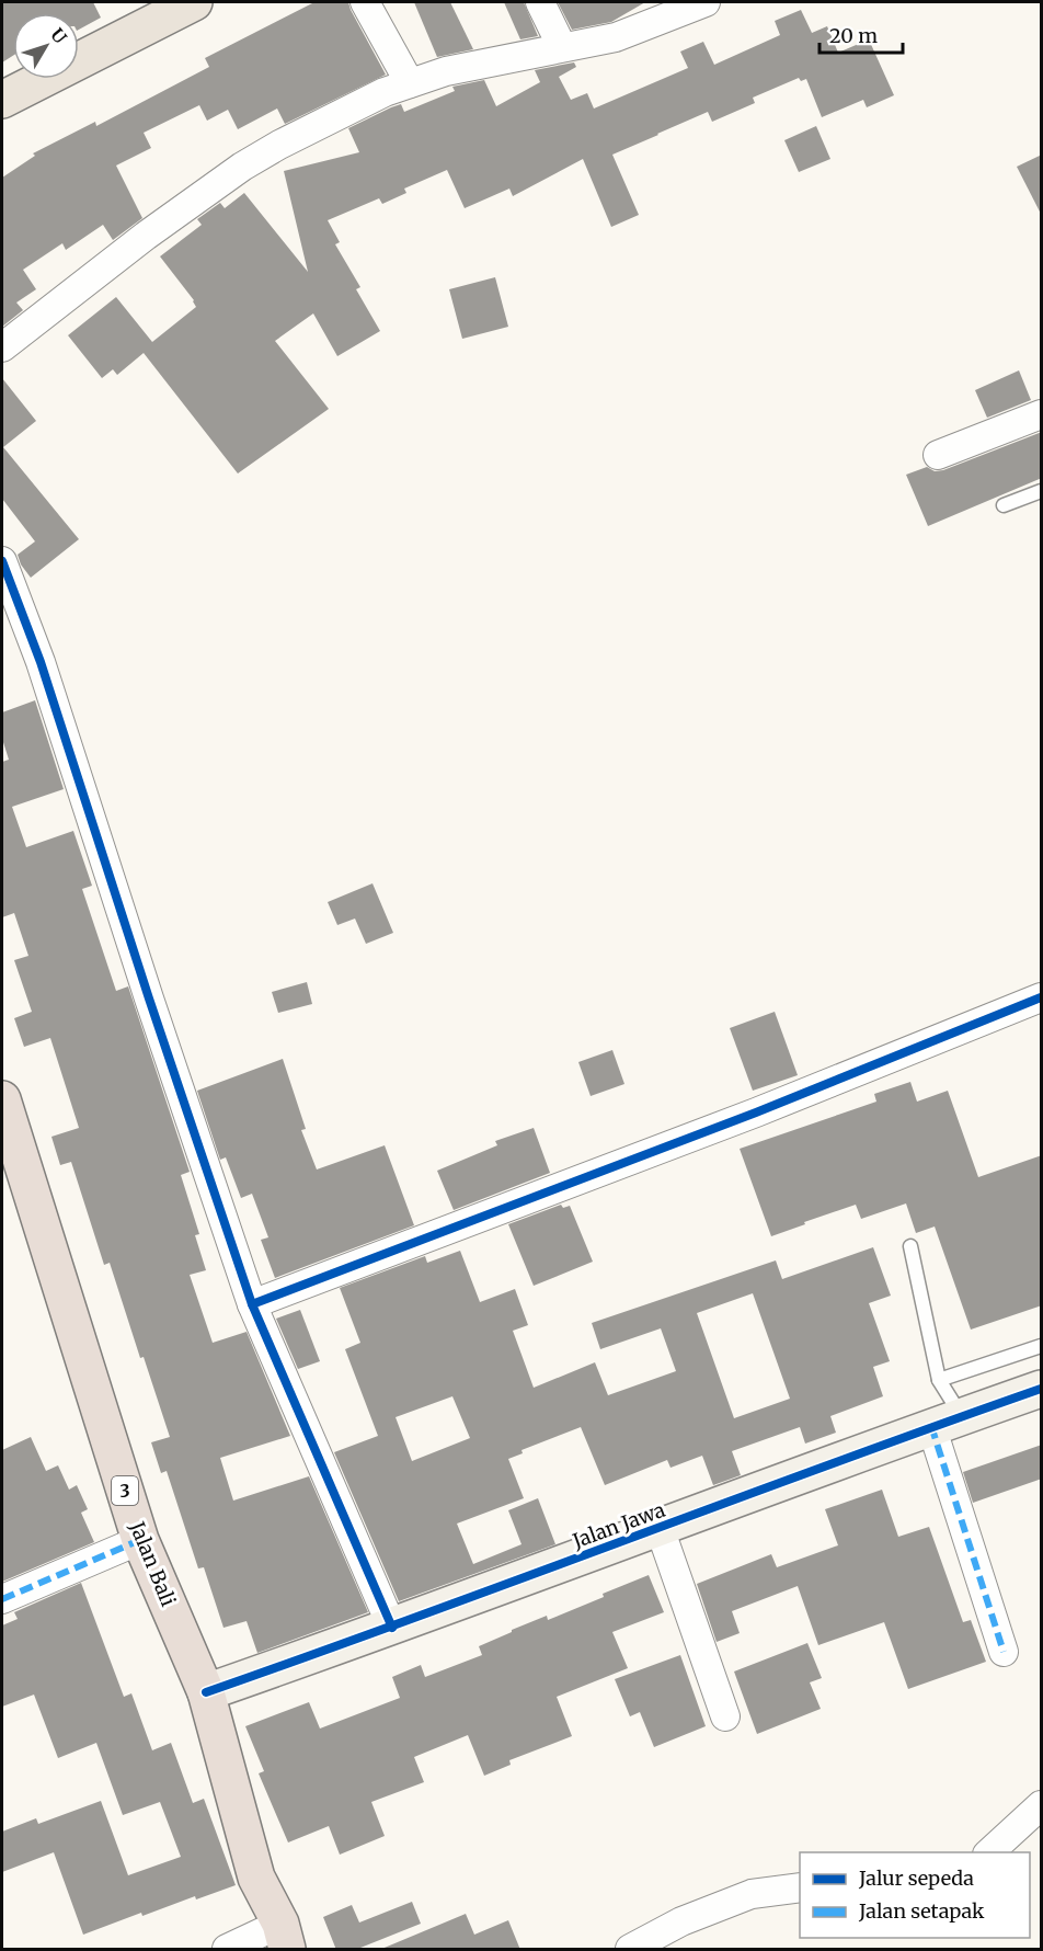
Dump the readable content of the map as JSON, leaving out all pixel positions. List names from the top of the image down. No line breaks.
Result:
{"streets":{"highway":["3","Jalan Bali"],"street":["Jalan Jawa"]},"crossings":[["Jalan Jawa","Jalan Bali"]],"legend":["Jalur sepeda","Jalan setapak"],"scale_bar":"20 m","north":"top right"}
